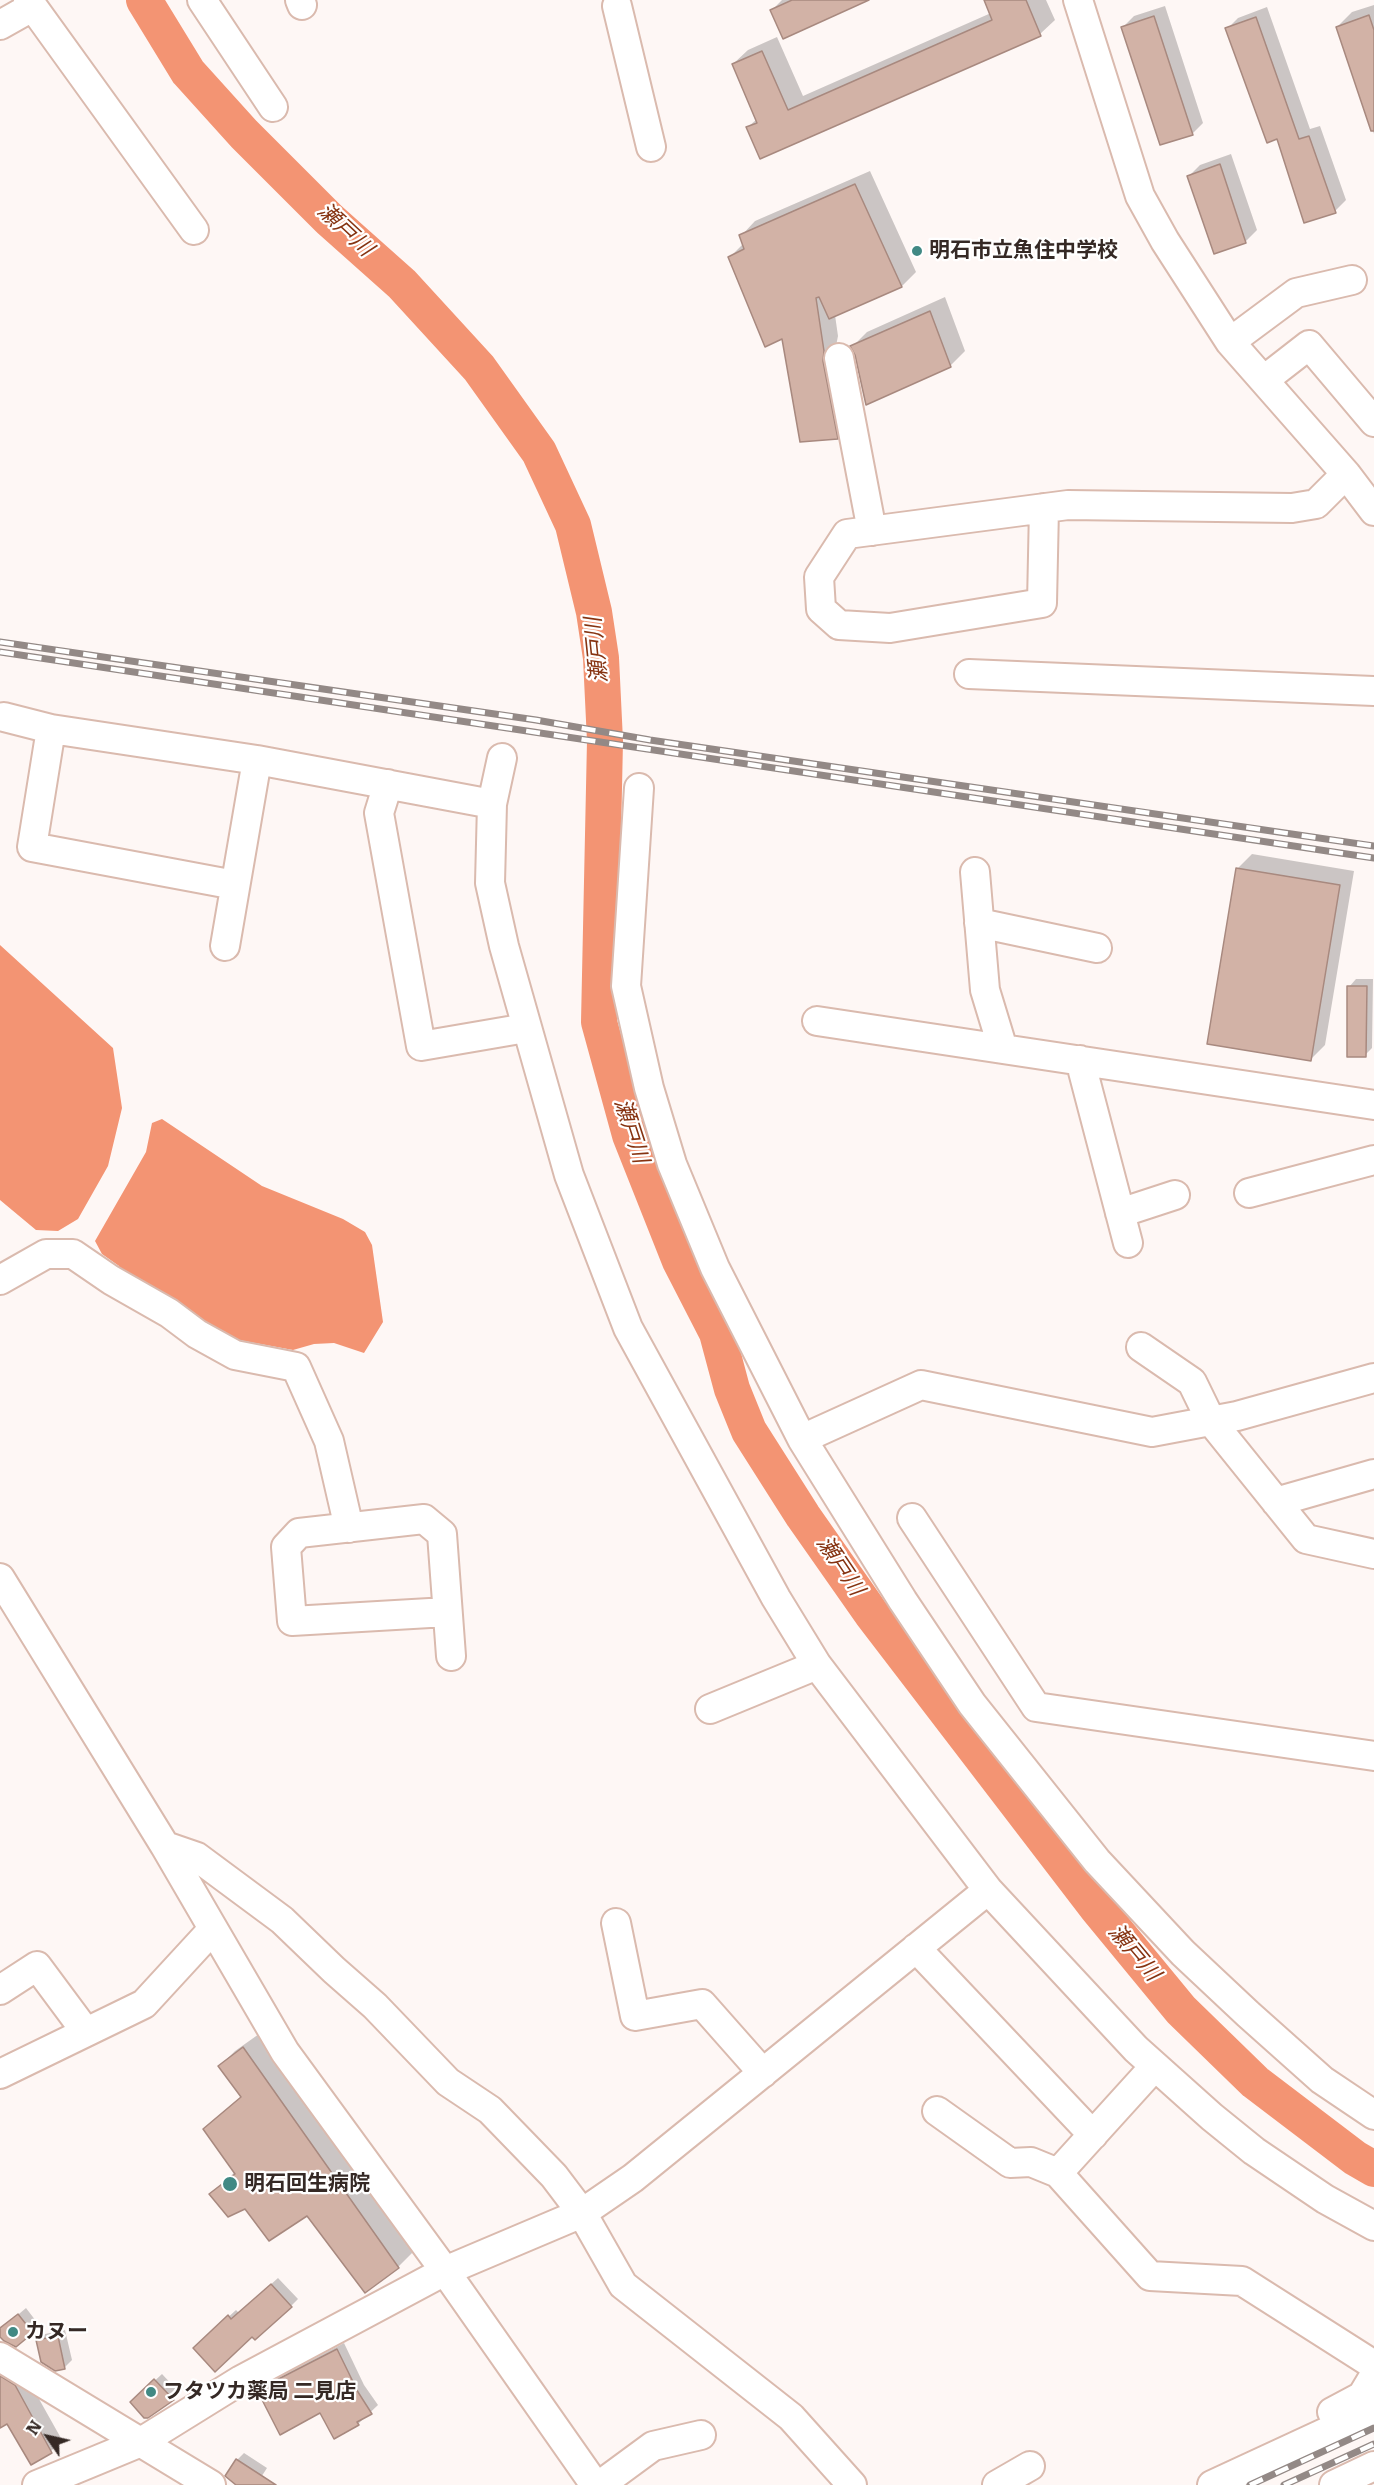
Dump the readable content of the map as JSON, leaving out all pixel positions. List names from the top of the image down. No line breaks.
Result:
{"water":["瀬戸川"],"places":["明石市立魚住中学校","明石回生病院","カヌー","フタツカ薬局 二見店"],"north":"top left"}
